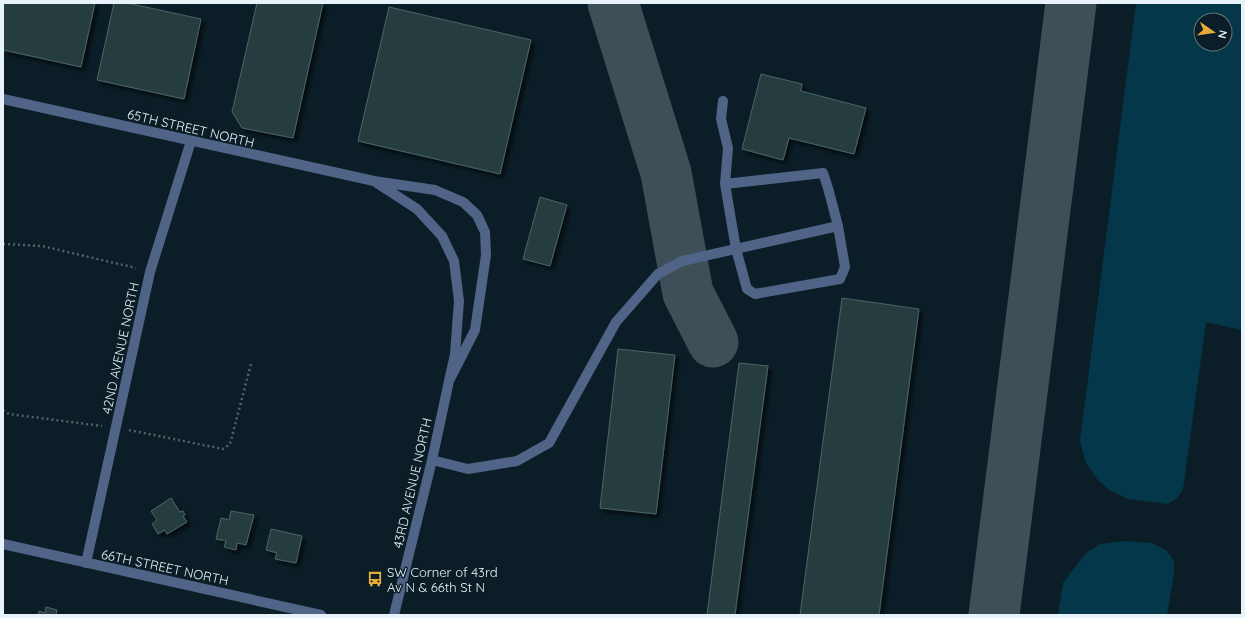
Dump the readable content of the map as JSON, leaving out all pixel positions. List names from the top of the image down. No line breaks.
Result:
{"streets":{"street":["65TH STREET NORTH","42ND AVENUE NORTH","43RD AVENUE NORTH","66TH STREET NORTH"]},"crossings":[["65TH STREET NORTH","42ND AVENUE NORTH"],["65TH STREET NORTH","43RD AVENUE NORTH"],["42ND AVENUE NORTH","66TH STREET NORTH"]],"places":{"bus stop":["SW Corner of 43rd Av N & 66th St N"]},"north":"right"}
